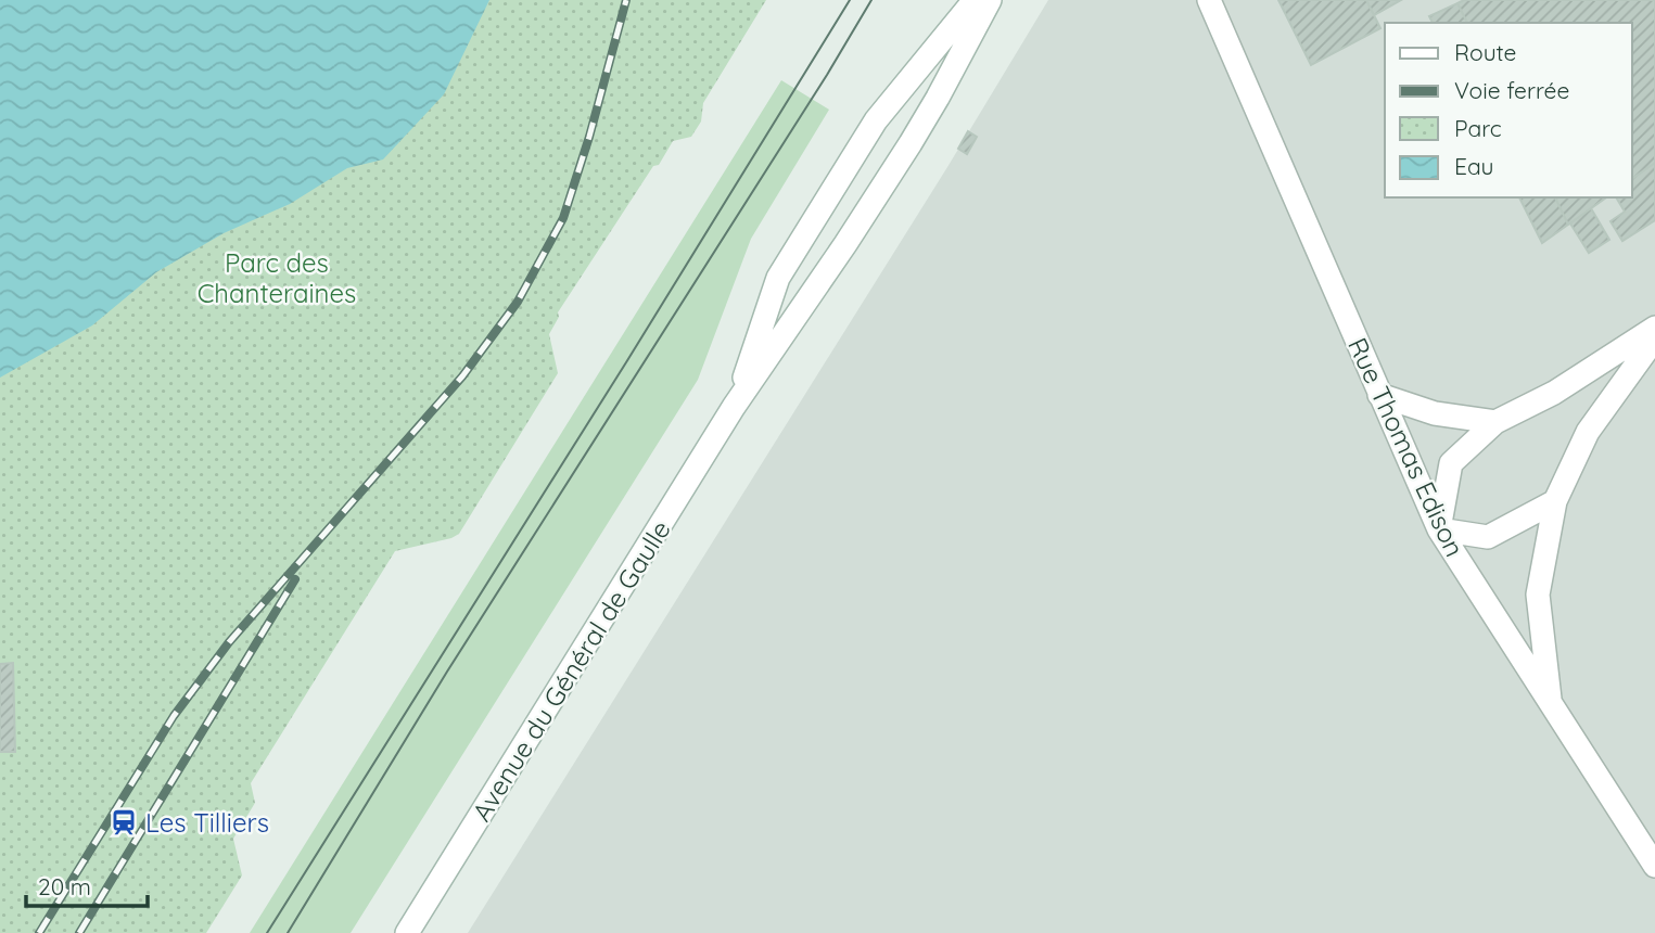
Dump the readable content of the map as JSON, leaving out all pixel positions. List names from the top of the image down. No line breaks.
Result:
{"streets":{"street":["Rue Thomas Edison","Avenue du Général de Gaulle"]},"parks":["Parc des Chanteraines"],"places":{"station":["Les Tilliers"]},"legend":["Route","Voie ferrée","Parc","Eau"],"scale_bar":"20 m"}
